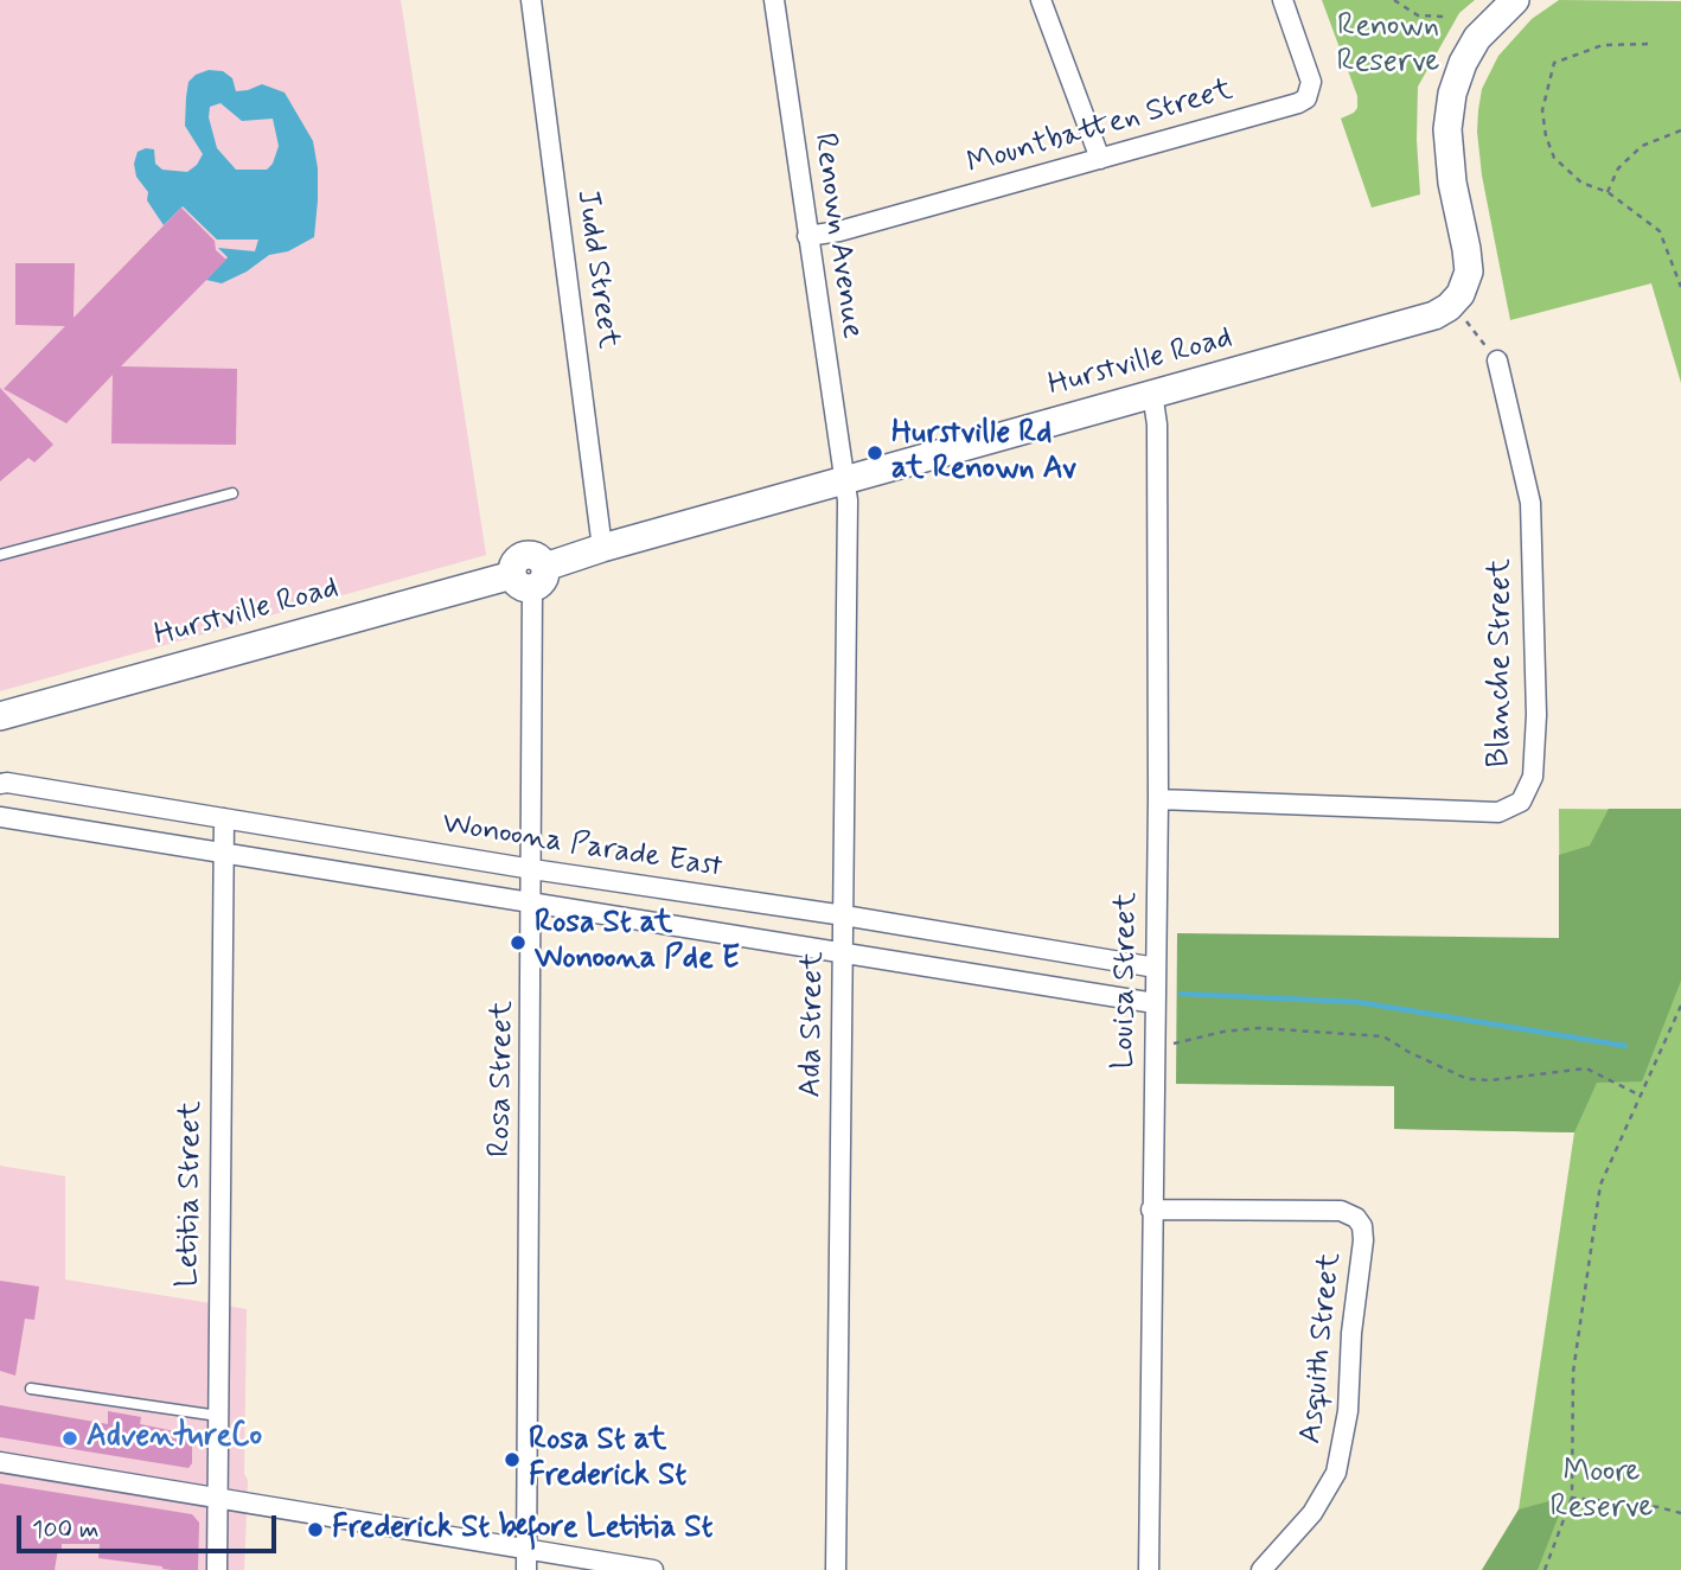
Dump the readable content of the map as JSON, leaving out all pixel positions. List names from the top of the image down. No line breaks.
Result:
{"streets":{"main road":["Hurstville Road"],"street":["Mountbatten Street","Renown Avenue","Judd Street","Blanche Street","Wonoona Parade East","Louisa Street","Ada Street","Rosa Street","Letitia Street","Asquith Street"]},"crossings":[["Mountbatten Street","Renown Avenue"],["Renown Avenue","Hurstville Road"],["Renown Avenue","Ada Street"],["Judd Street","Hurstville Road"],["Hurstville Road","Louisa Street"],["Hurstville Road","Ada Street"],["Hurstville Road","Rosa Street"],["Blanche Street","Louisa Street"],["Wonoona Parade East","Louisa Street"],["Wonoona Parade East","Ada Street"],["Wonoona Parade East","Rosa Street"],["Wonoona Parade East","Letitia Street"],["Louisa Street","Asquith Street"]],"parks":["Renown Reserve","Moore Reserve"],"places":["Hurstville Rd at Renown Av","Rosa St at Wonoona Pde E","AdventureCo","Rosa St at Frederick St","Frederick St before Letitia St"],"scale_bar":"100 m"}
